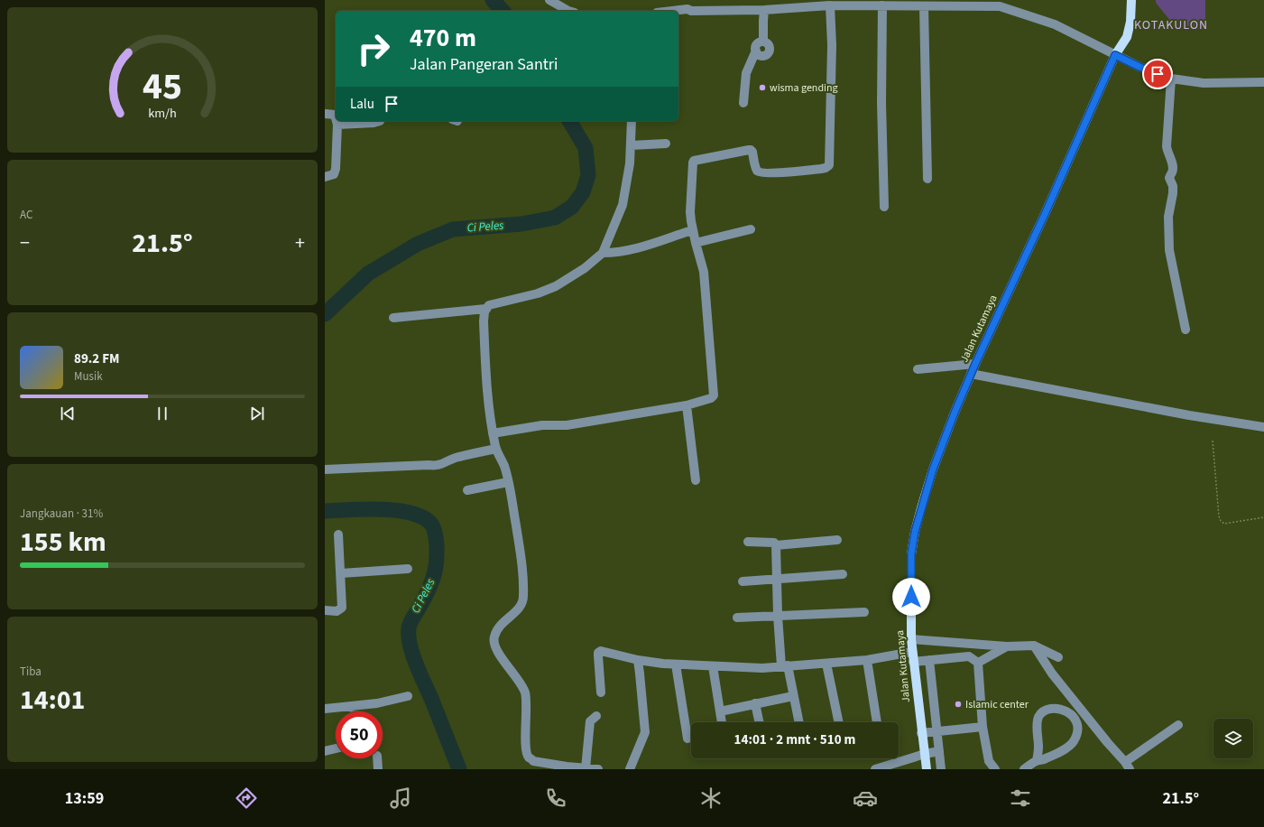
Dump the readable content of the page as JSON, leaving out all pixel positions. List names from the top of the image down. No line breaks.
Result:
{"streets":{"main road":["Jalan Kutamaya"]},"districts":["KOTAKULON"],"water":["Ci Peles"],"places":["wisma gending","Islamic center"],"page":{"turn":["470 m","Jalan Pangeran Santri"],"then":"Lalu","tile":["AC",["Jangkauan · 31%","155 km"],["Tiba","14:01"]],"heat":["−","21.5°","+"],"song":["89.2 FM","Musik"],"limit":"50","trip":"14:01 · 2 mnt · 510 m","tabs":["13:59","21.5°"],"gauge":["45","km/h"]}}
